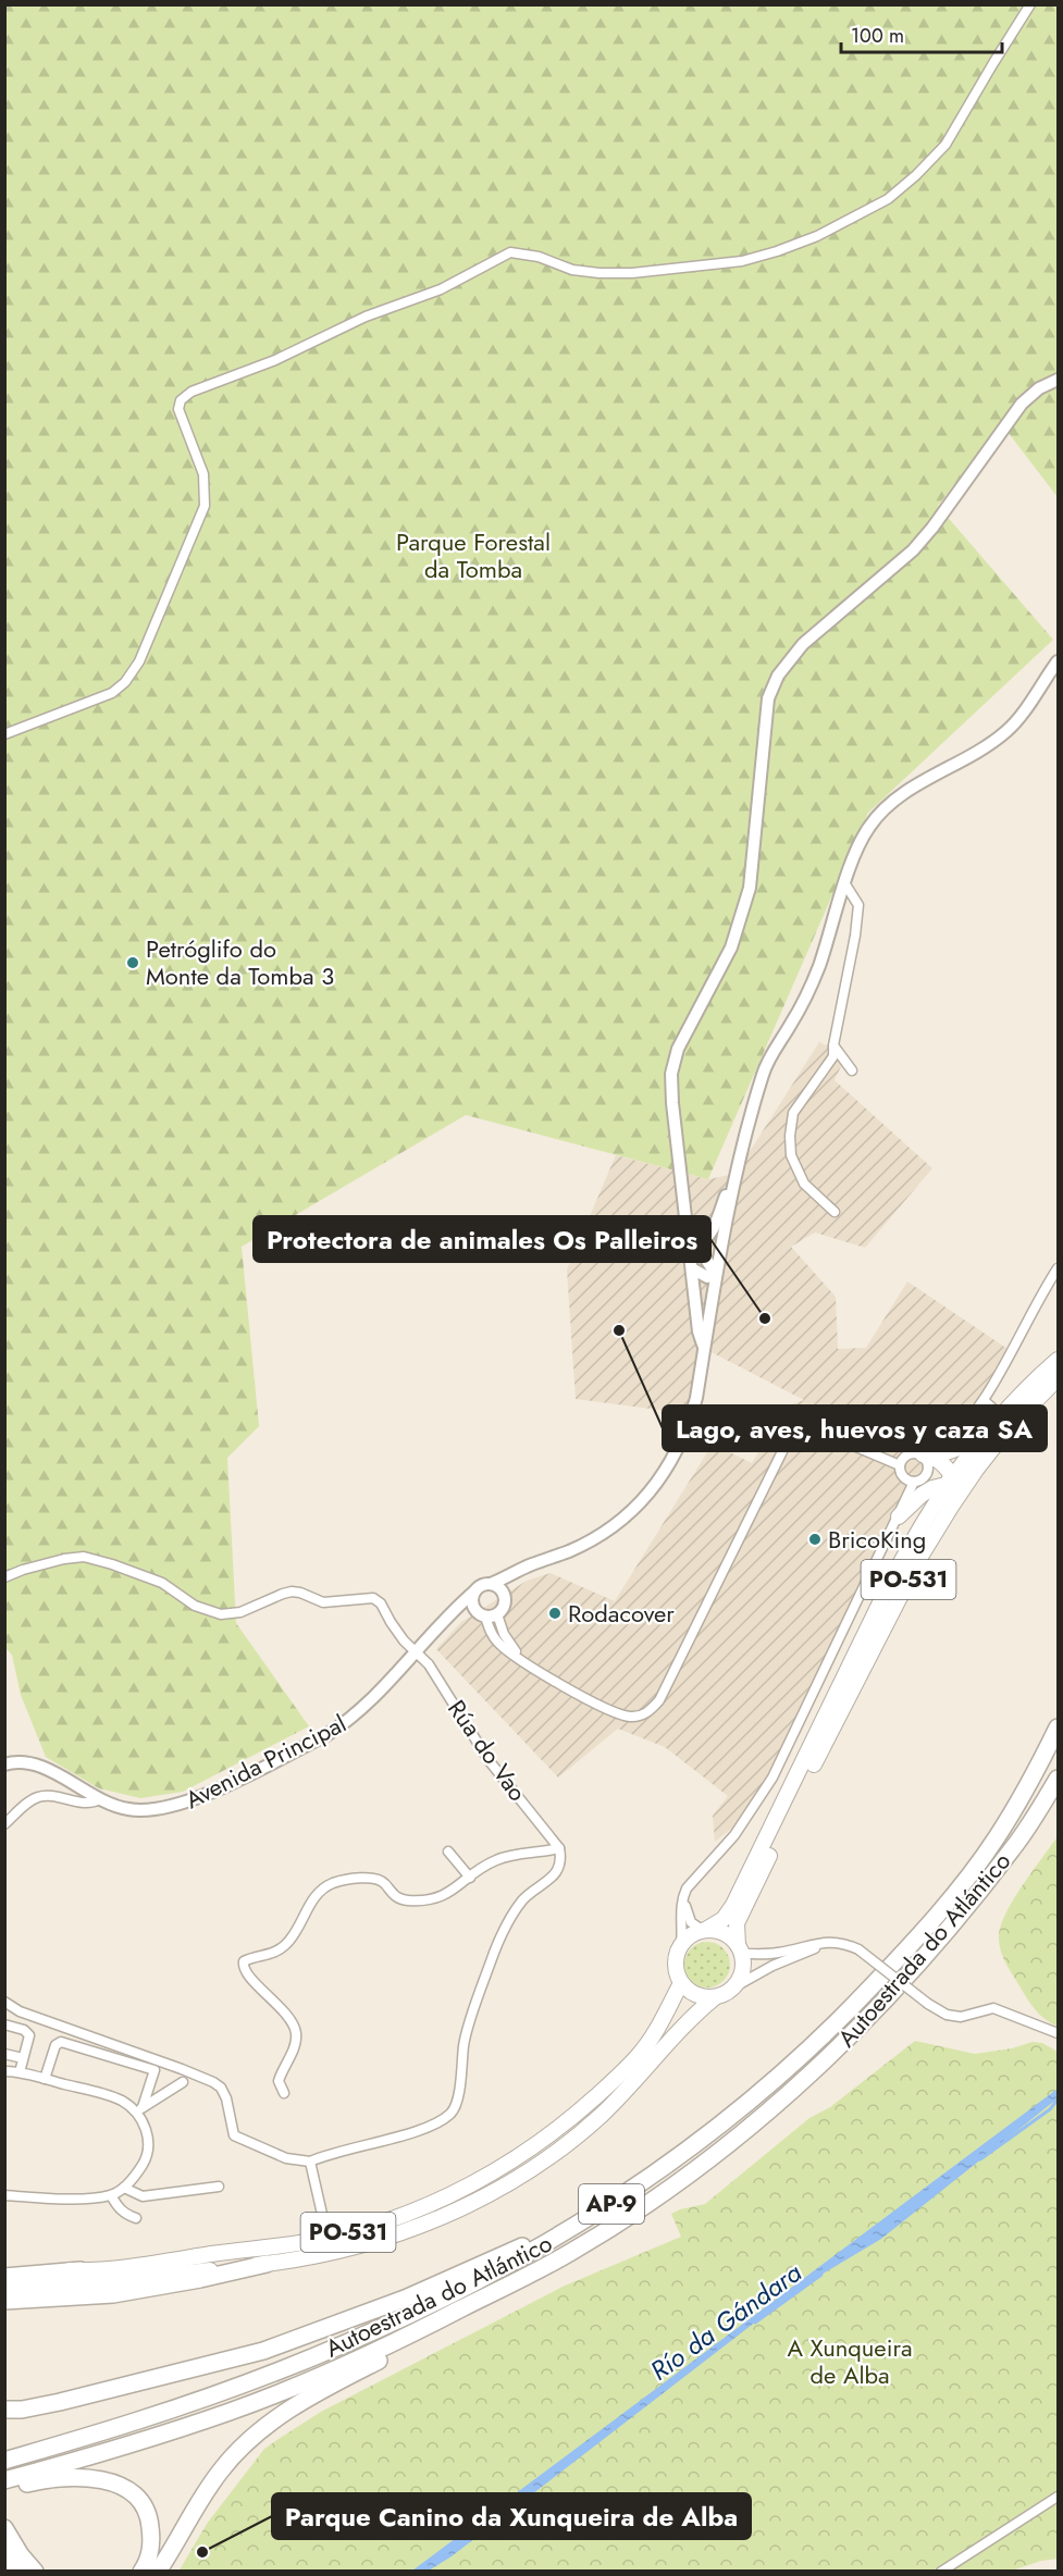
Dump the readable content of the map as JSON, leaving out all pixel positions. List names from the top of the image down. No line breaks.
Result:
{"streets":{"highway":["Autoestrada do Atlántico","AP-9"],"main road":["PO-531"],"street":["Rúa do Vao","Avenida Principal"]},"crossings":[["Rúa do Vao","Avenida Principal"]],"water":["Río da Gándara"],"parks":["Parque Forestal da Tomba","A Xunqueira de Alba"],"places":["Petróglifo do Monte da Tomba 3","Protectora de animales Os Palleiros","Lago, aves, huevos y caza SA","BricoKing","Rodacover","Parque Canino da Xunqueira de Alba"],"scale_bar":"100 m"}
